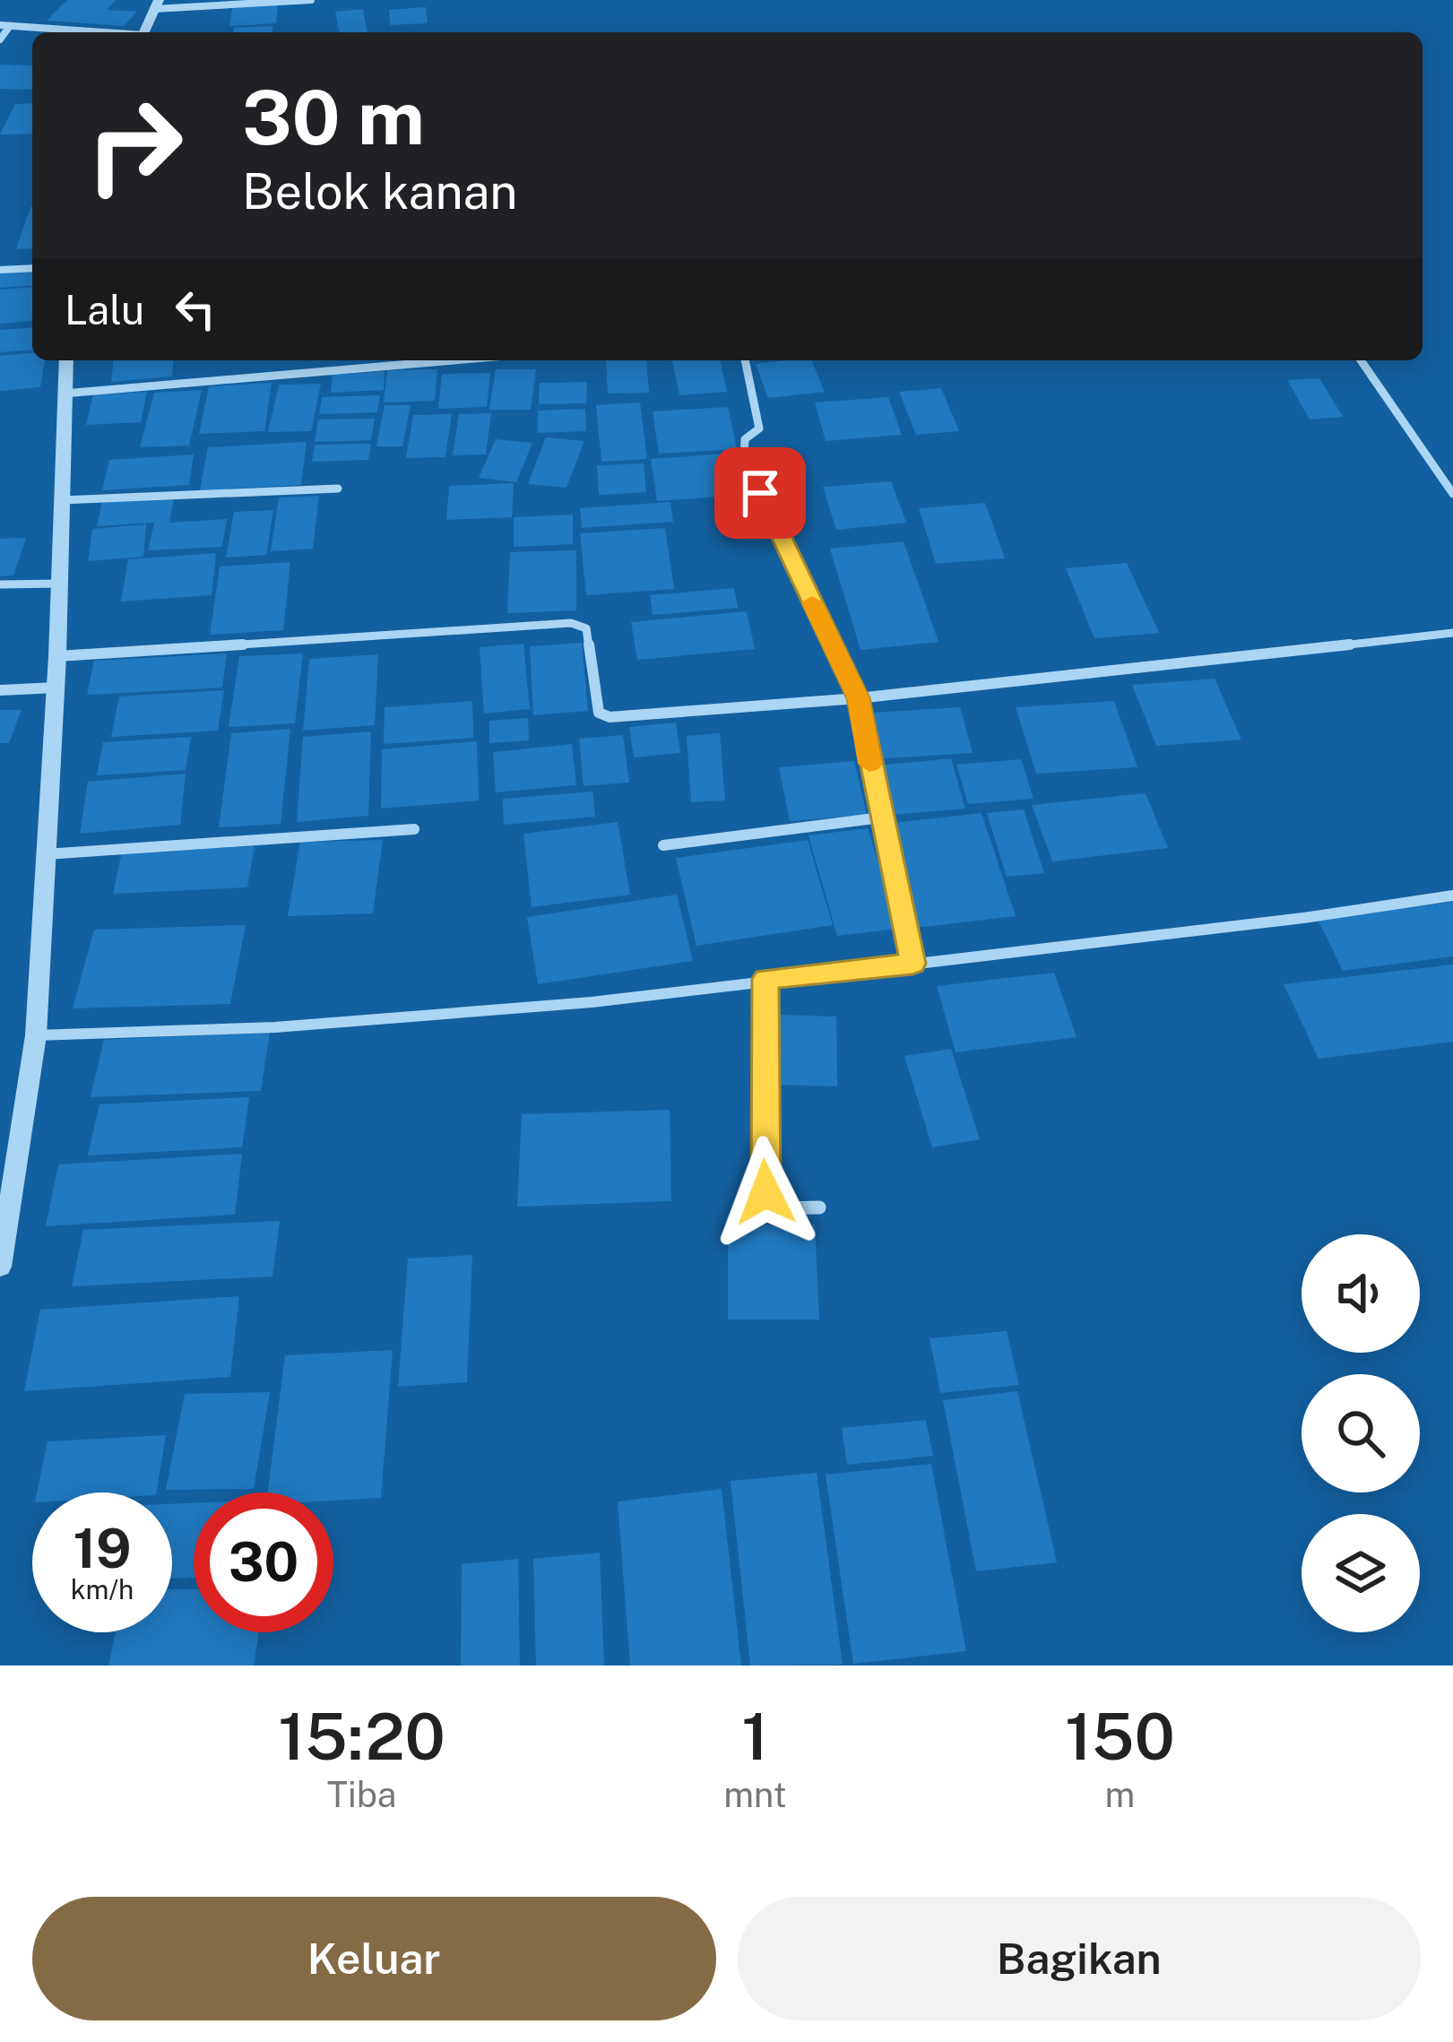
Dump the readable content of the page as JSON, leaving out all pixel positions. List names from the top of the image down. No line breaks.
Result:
{"page":{"turn":["30 m","Belok kanan"],"then":"Lalu","speed":"19 km/h","limit":"30","eta":["15:20","Tiba","1","mnt","150","m"],"buttons":["Keluar","Bagikan"]}}
